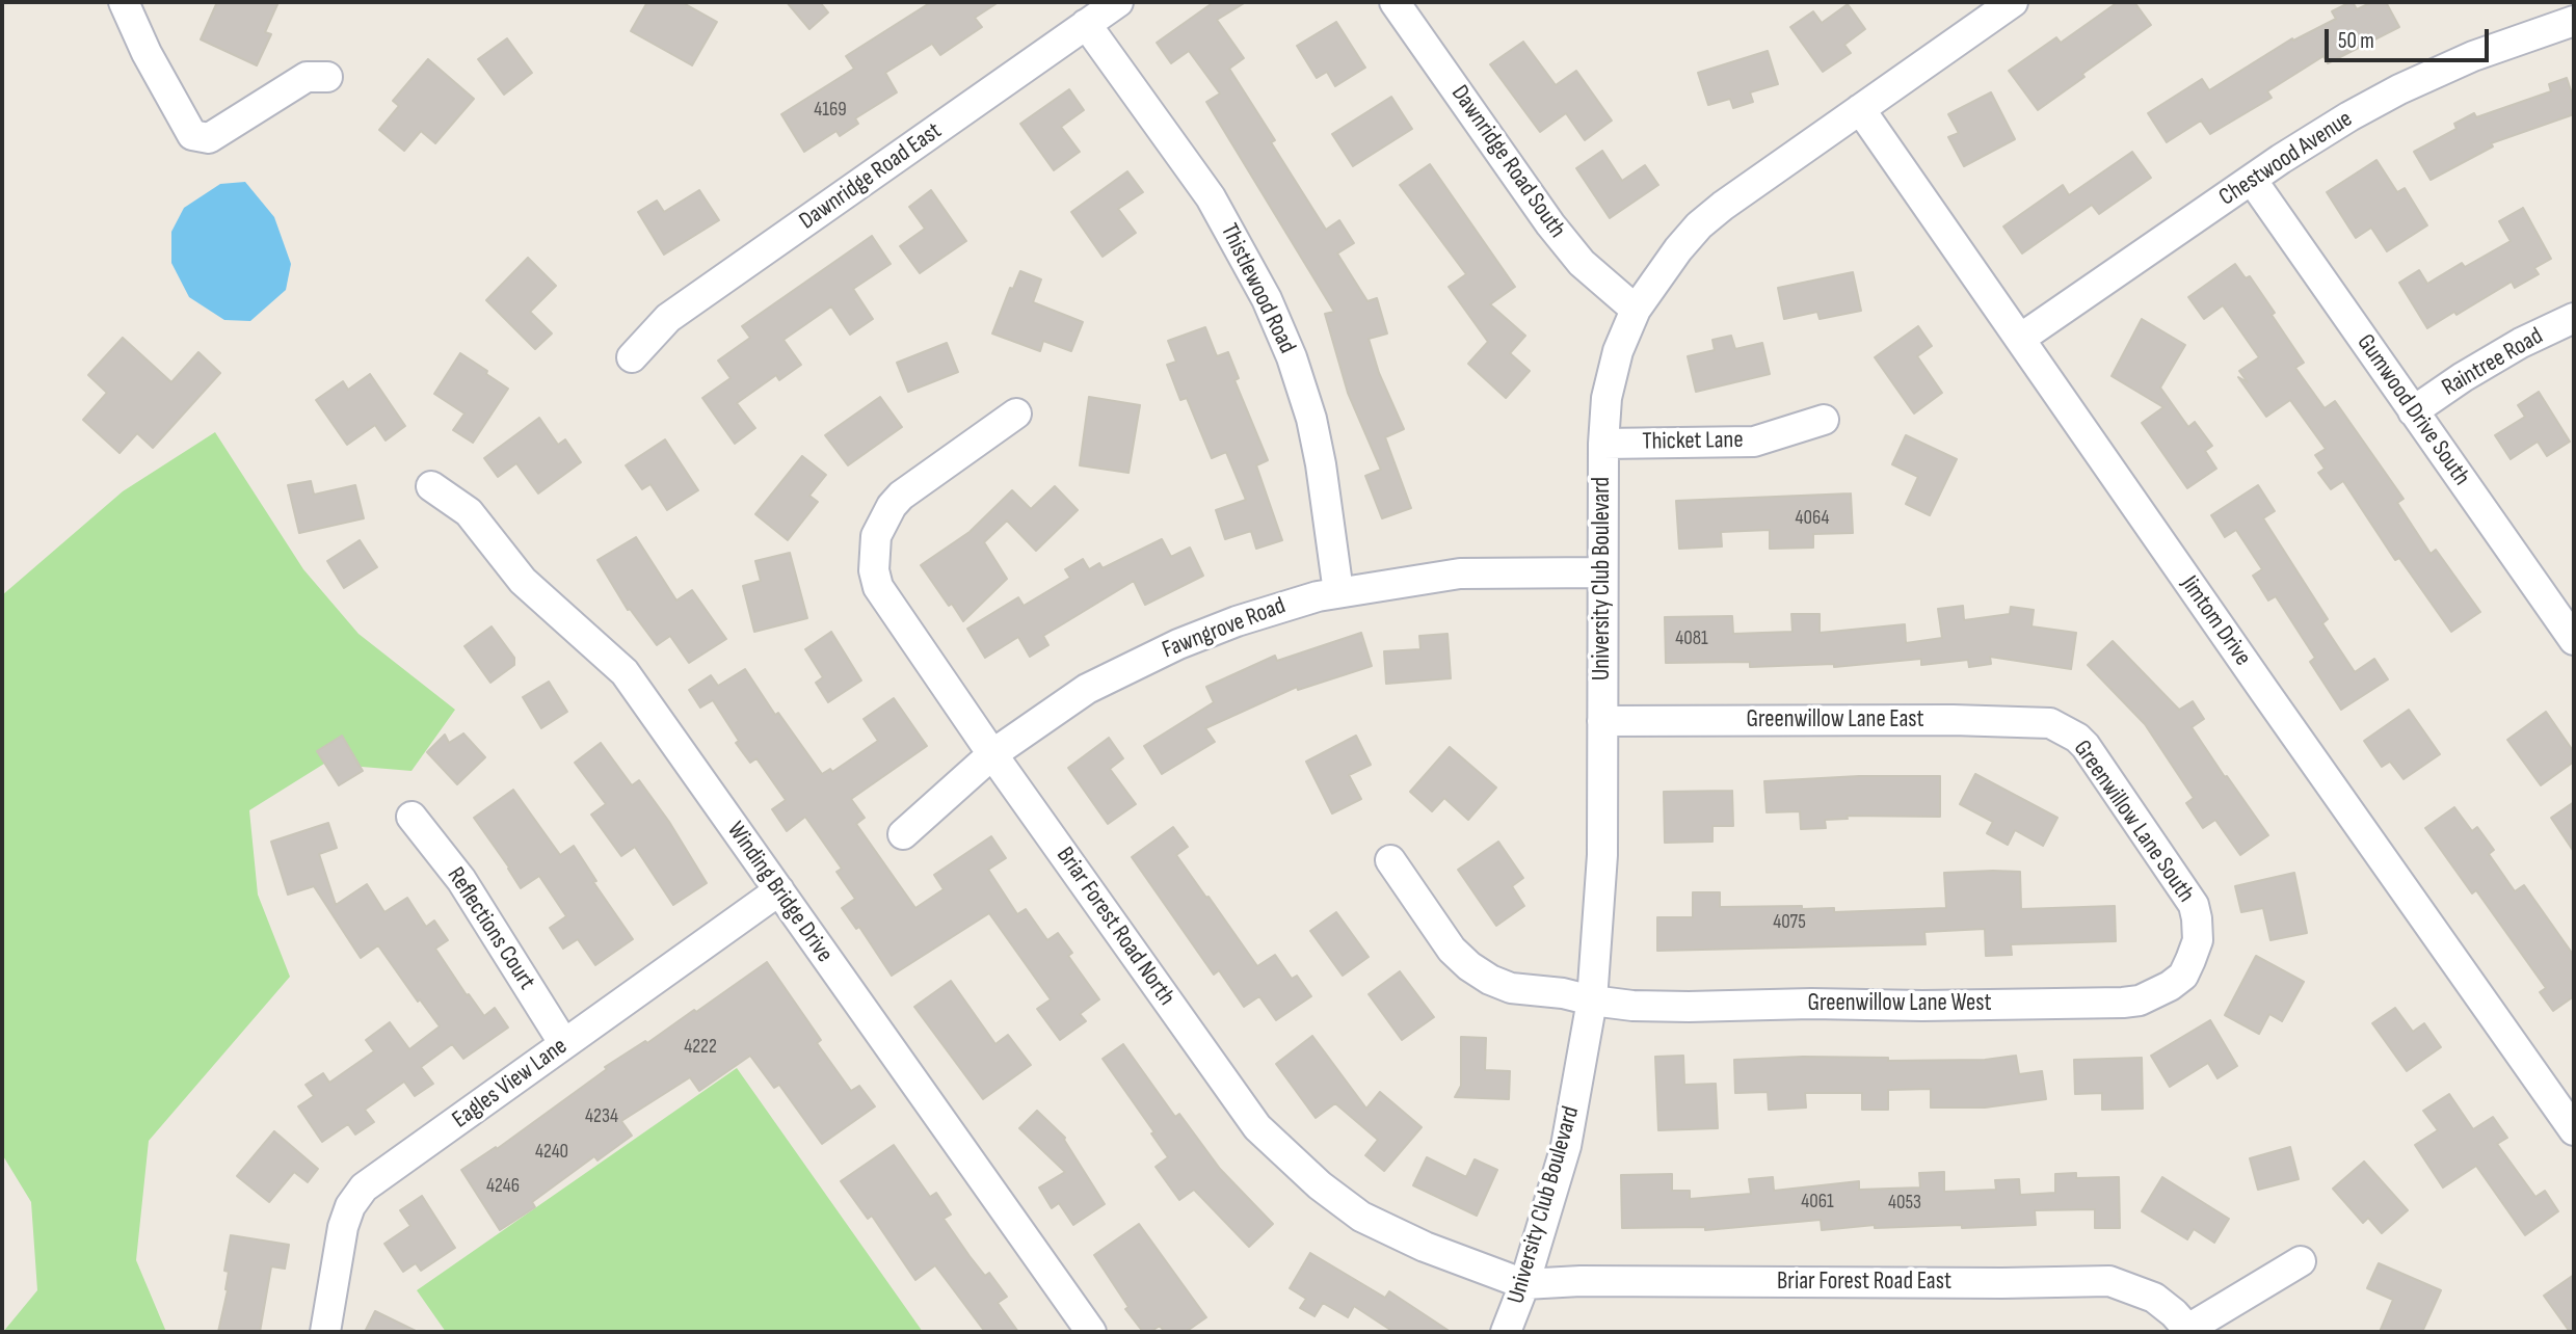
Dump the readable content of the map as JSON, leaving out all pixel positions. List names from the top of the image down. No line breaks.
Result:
{"streets":{"street":["Chestwood Avenue","Dawnridge Road South","Dawnridge Road East","Thistlewood Road","Raintree Road","Gumwood Drive South","Thicket Lane","University Club Boulevard","Jimtom Drive","Fawngrove Road","Greenwillow Lane East","Greenwillow Lane South","Winding Bridge Drive","Briar Forest Road North","Reflections Court","Greenwillow Lane West","Eagles View Lane","Briar Forest Road East"]},"crossings":[["Chestwood Avenue","Gumwood Drive South"],["Chestwood Avenue","Jimtom Drive"],["Dawnridge Road South","University Club Boulevard"],["Dawnridge Road East","Thistlewood Road"],["Thistlewood Road","Fawngrove Road"],["Raintree Road","Gumwood Drive South"],["Thicket Lane","University Club Boulevard"],["University Club Boulevard","Jimtom Drive"],["University Club Boulevard","Fawngrove Road"],["University Club Boulevard","Greenwillow Lane East"],["University Club Boulevard","Briar Forest Road North"],["University Club Boulevard","Greenwillow Lane West"],["University Club Boulevard","Briar Forest Road East"],["Fawngrove Road","Briar Forest Road North"],["Greenwillow Lane East","Greenwillow Lane South"],["Greenwillow Lane South","Greenwillow Lane West"],["Winding Bridge Drive","Eagles View Lane"],["Briar Forest Road North","Briar Forest Road East"],["Reflections Court","Eagles View Lane"]],"house_numbers":["4169","4064","4081","4075","4222","4234","4240","4246","4061","4053"],"scale_bar":"50 m"}
